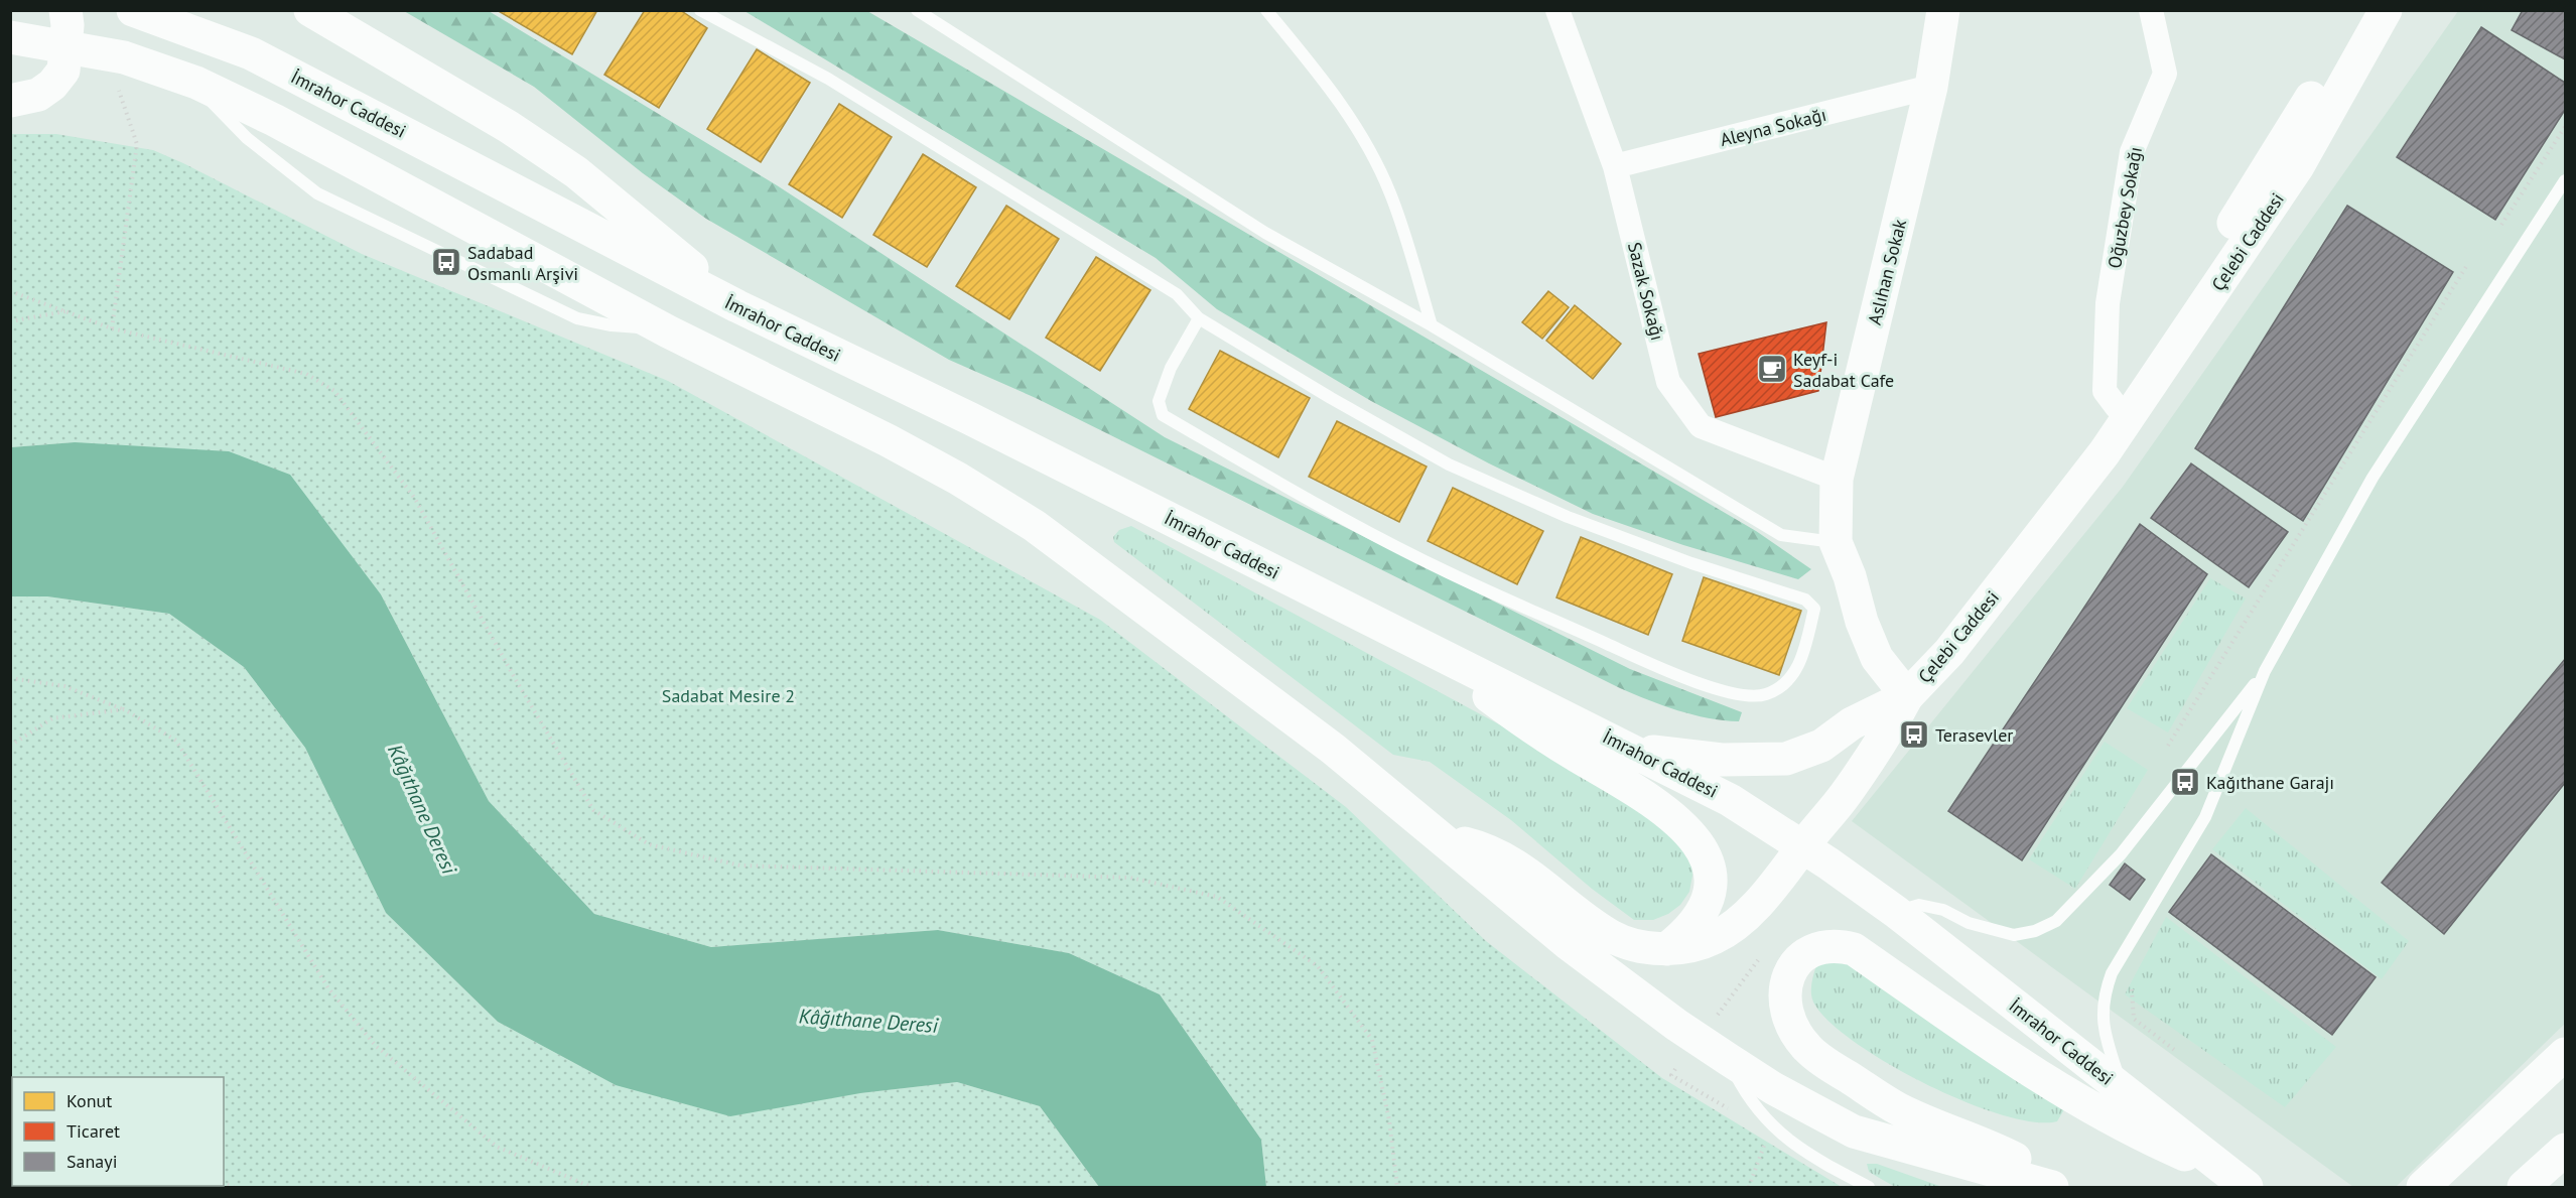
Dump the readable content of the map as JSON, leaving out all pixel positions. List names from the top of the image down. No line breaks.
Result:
{"streets":{"main road":["İmrahor Caddesi","Çelebi Caddesi","Aslıhan Sokak"],"street":["Aleyna Sokağı","Oğuzbey Sokağı","Sazak Sokağı"]},"crossings":[["Aleyna Sokağı","Aslıhan Sokak"],["Aleyna Sokağı","Sazak Sokağı"],["Oğuzbey Sokağı","Çelebi Caddesi"],["Çelebi Caddesi","Aslıhan Sokak"],["Aslıhan Sokak","Sazak Sokağı"]],"water":["Kâğıthane Deresi"],"parks":["Sadabat Mesire 2"],"places":{"bus stop":["Sadabad Osmanlı Arşivi","Terasevler","Kağıthane Garajı"],"cafe":["Keyf-i Sadabat Cafe"]},"legend":["Konut","Ticaret","Sanayi"]}
